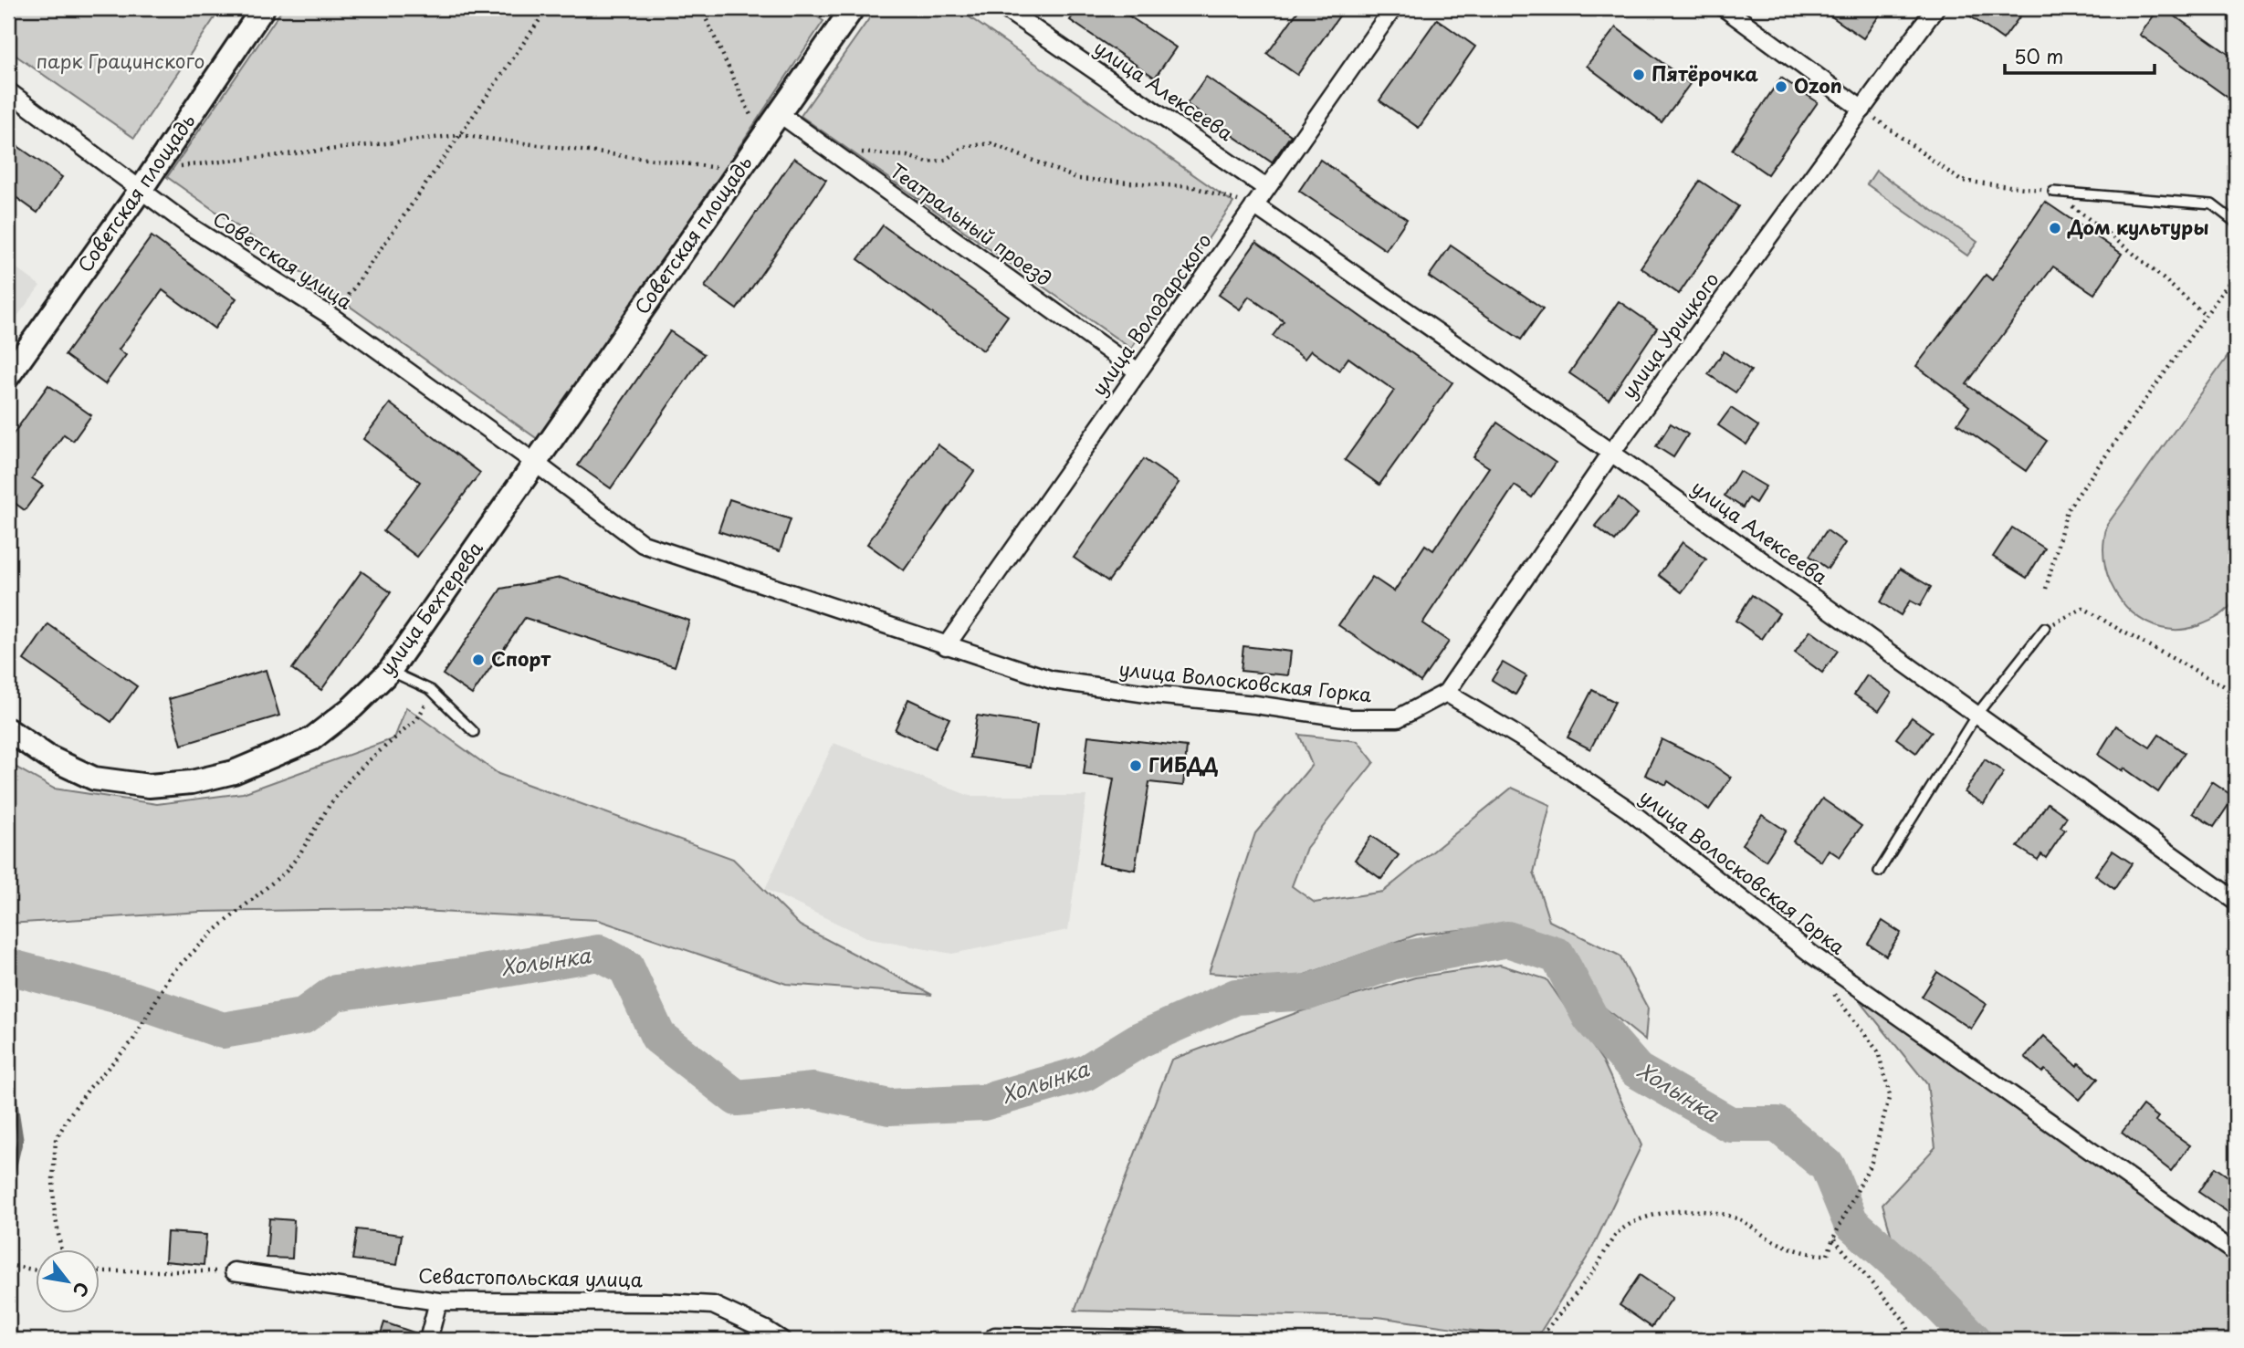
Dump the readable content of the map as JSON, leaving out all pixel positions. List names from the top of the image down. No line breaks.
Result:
{"streets":{"street":["улица Алексеева","Советская площадь","Театральный проезд","Советская улица","улица Володарского","улица Урицкого","улица Бехтерева","улица Волосковская Горка","Севастопольская улица"]},"crossings":[["улица Алексеева","улица Володарского"],["улица Алексеева","улица Урицкого"],["Советская площадь","Театральный проезд"],["Советская площадь","Советская улица"],["Советская площадь","улица Бехтерева"],["Советская площадь","улица Волосковская Горка"],["Театральный проезд","улица Володарского"],["Советская улица","улица Бехтерева"],["Советская улица","улица Волосковская Горка"],["улица Володарского","улица Волосковская Горка"],["улица Урицкого","улица Волосковская Горка"],["улица Бехтерева","улица Волосковская Горка"]],"water":["Холынка"],"parks":["парк Грацинского"],"places":["Пятёрочка","Ozon","Дом культуры","Спорт","ГИБДД"],"scale_bar":"50 m","north":"bottom right"}
